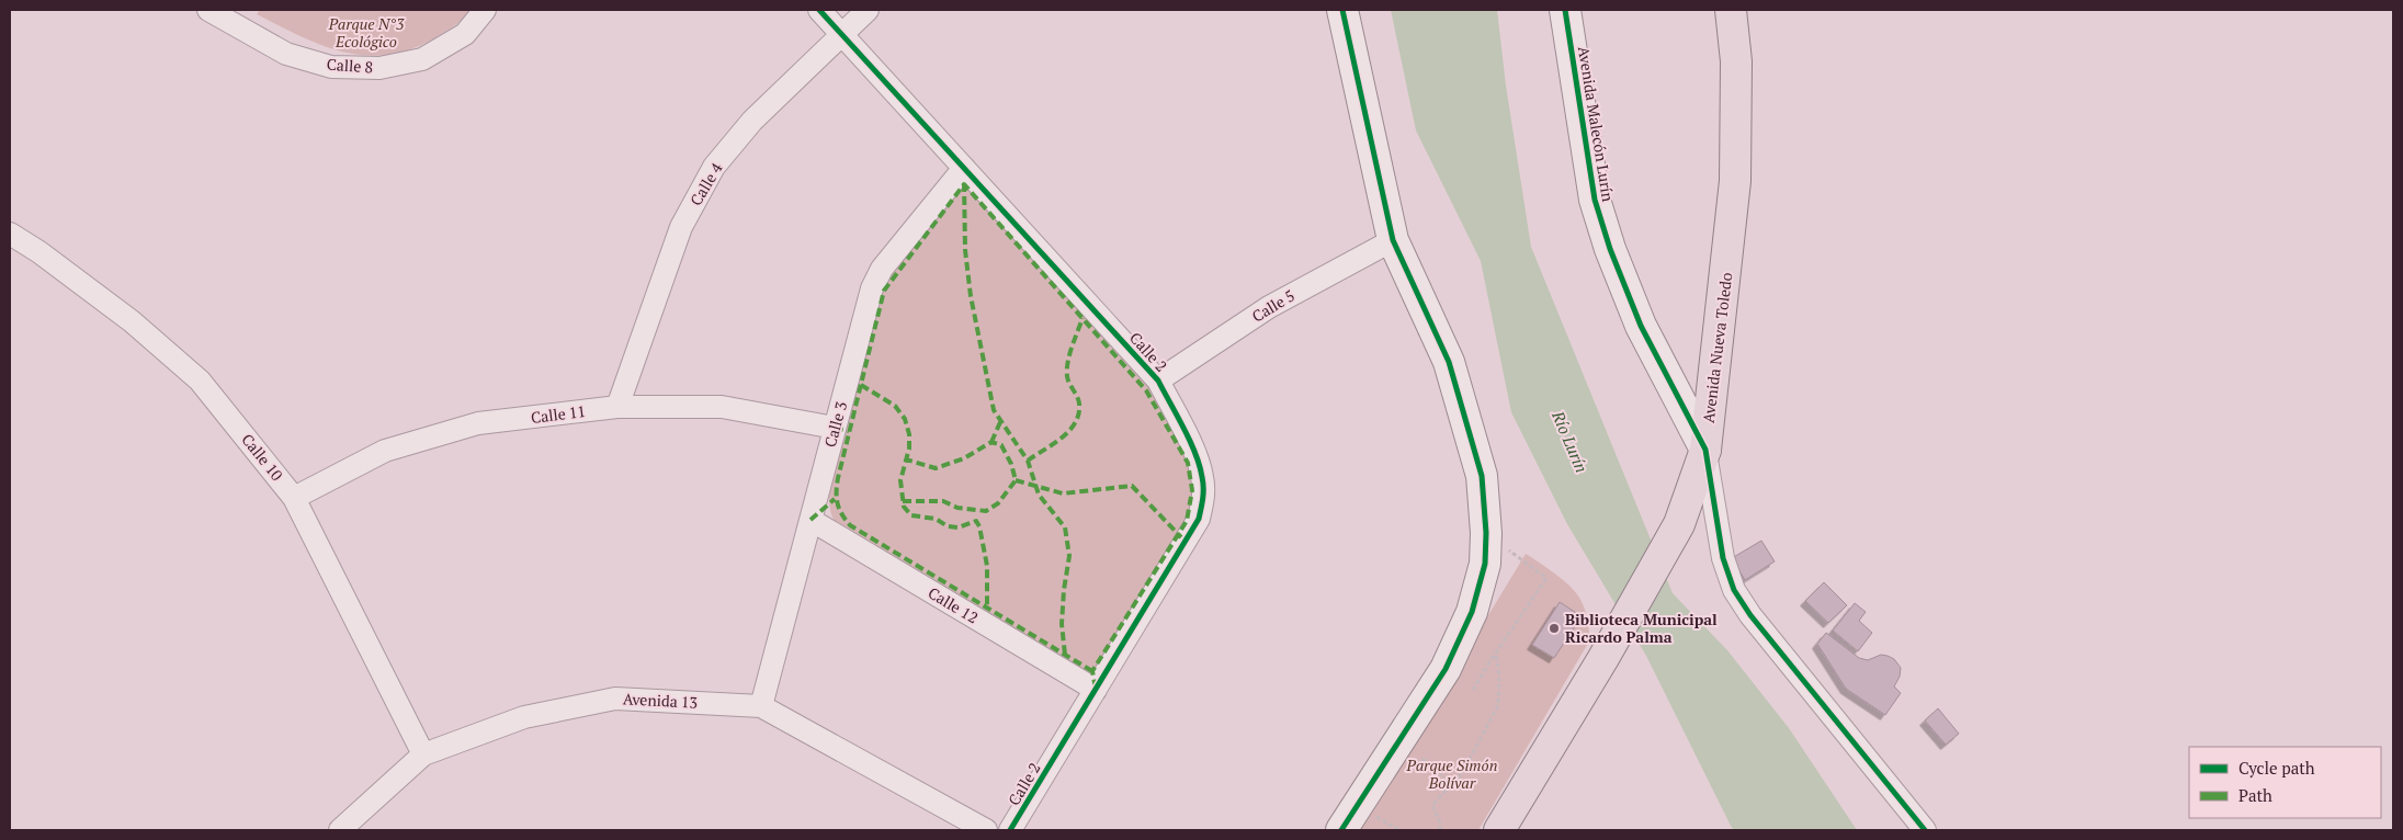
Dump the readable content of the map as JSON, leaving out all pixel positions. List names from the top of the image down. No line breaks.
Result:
{"streets":{"main road":["Avenida Nueva Toledo"],"street":["Calle 8","Avenida Malecón Lurín","Calle 4","Calle 5","Calle 2","Calle 11","Calle 3","Calle 10","Calle 12","Avenida 13"]},"crossings":[["Avenida Malecón Lurín","Avenida Nueva Toledo"],["Calle 4","Calle 2"],["Calle 4","Calle 11"],["Calle 5","Calle 2"],["Calle 2","Calle 3"],["Calle 2","Calle 12"],["Calle 11","Calle 3"],["Calle 11","Calle 10"],["Calle 3","Calle 12"],["Calle 3","Avenida 13"],["Calle 10","Avenida 13"]],"water":["Río Lurín"],"parks":["Parque N°3 Ecológico","Parque Simón Bolívar"],"places":["Biblioteca Municipal Ricardo Palma"],"legend":["Cycle path","Path"]}
